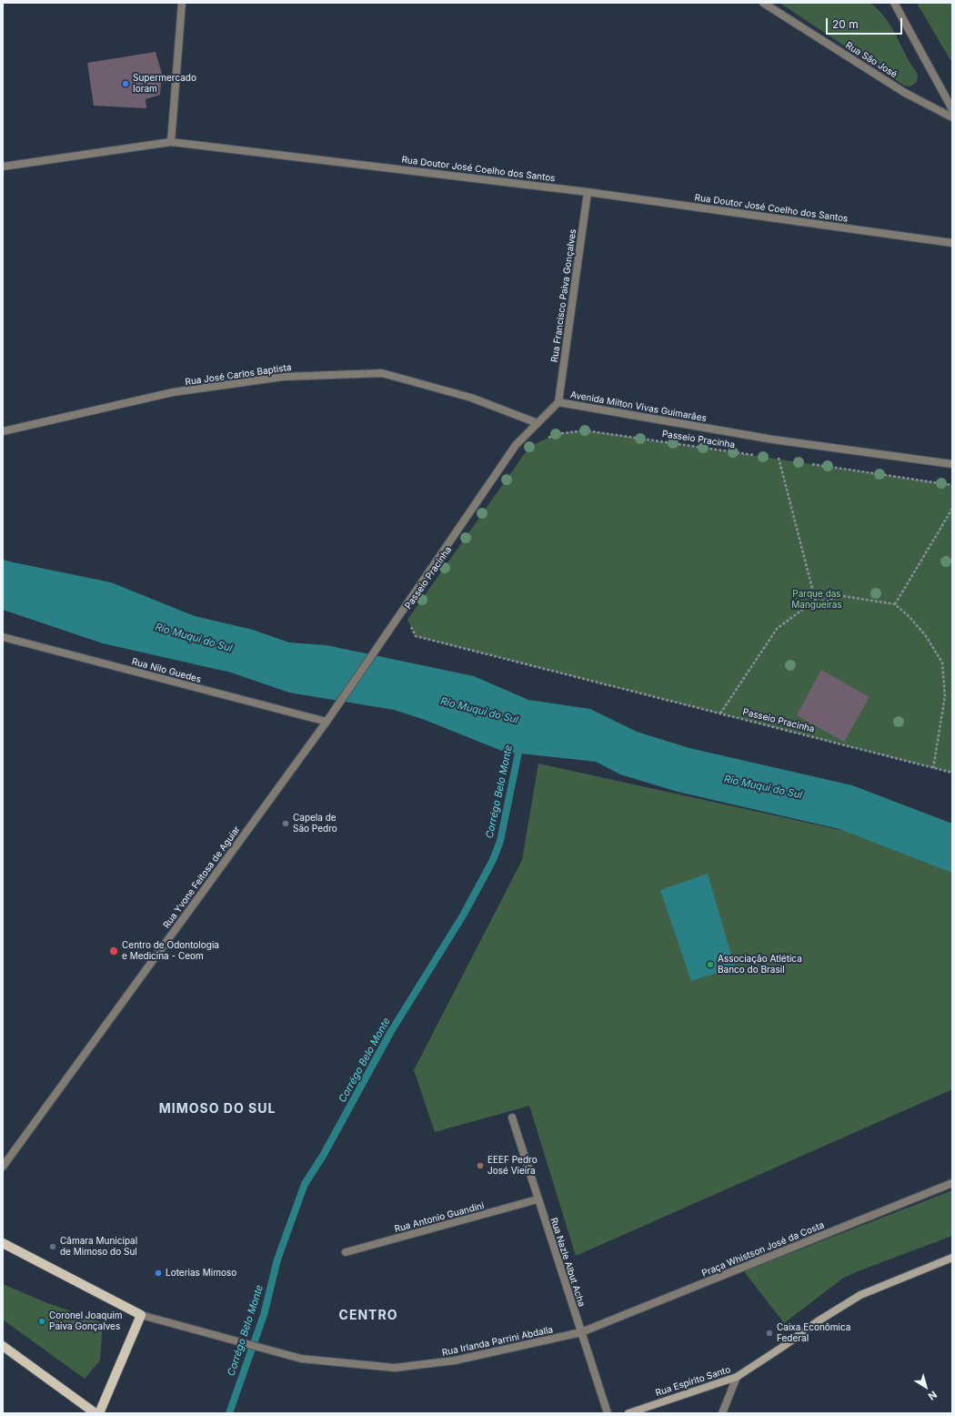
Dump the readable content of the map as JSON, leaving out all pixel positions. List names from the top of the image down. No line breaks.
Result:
{"streets":{"main road":["Rua Espírito Santo"],"street":["Rua São José","Rua Doutor José Coelho dos Santos","Rua Francisco Paiva Gonçalves","Rua José Carlos Baptista","Avenida Milton Vivas Guimarães","Rua Nilo Guedes","Rua Yvone Feitosa de Aguiar","Rua Antonio Guandini","Praça Whistson José da Costa","Rua Nazle Albut Acha","Rua Irlanda Parrini Abdalla"],"path":["Passeio Pracinha"]},"crossings":[["Rua Doutor José Coelho dos Santos","Rua Francisco Paiva Gonçalves"],["Rua Francisco Paiva Gonçalves","Avenida Milton Vivas Guimarães"],["Rua José Carlos Baptista","Avenida Milton Vivas Guimarães"],["Avenida Milton Vivas Guimarães","Rua Yvone Feitosa de Aguiar"],["Rua Nilo Guedes","Rua Yvone Feitosa de Aguiar"],["Rua Antonio Guandini","Rua Nazle Albut Acha"],["Praça Whistson José da Costa","Rua Nazle Albut Acha"],["Praça Whistson José da Costa","Rua Irlanda Parrini Abdalla"],["Rua Nazle Albut Acha","Rua Irlanda Parrini Abdalla"]],"districts":["MIMOSO DO SUL","CENTRO"],"water":["Rio Muqui do Sul","Corrégo Belo Monte"],"parks":["Parque das Mangueiras"],"places":["Supermercado Ioram","Capela de São Pedro","Centro de Odontologia e Medicina - Ceom","Associação Atlética Banco do Brasil","EEEF Pedro José Vieira","Câmara Municipal de Mimoso do Sul","Loterias Mimoso","Coronel Joaquim Paiva Gonçalves","Caixa Econômica Federal"],"scale_bar":"20 m","north":"bottom right"}
